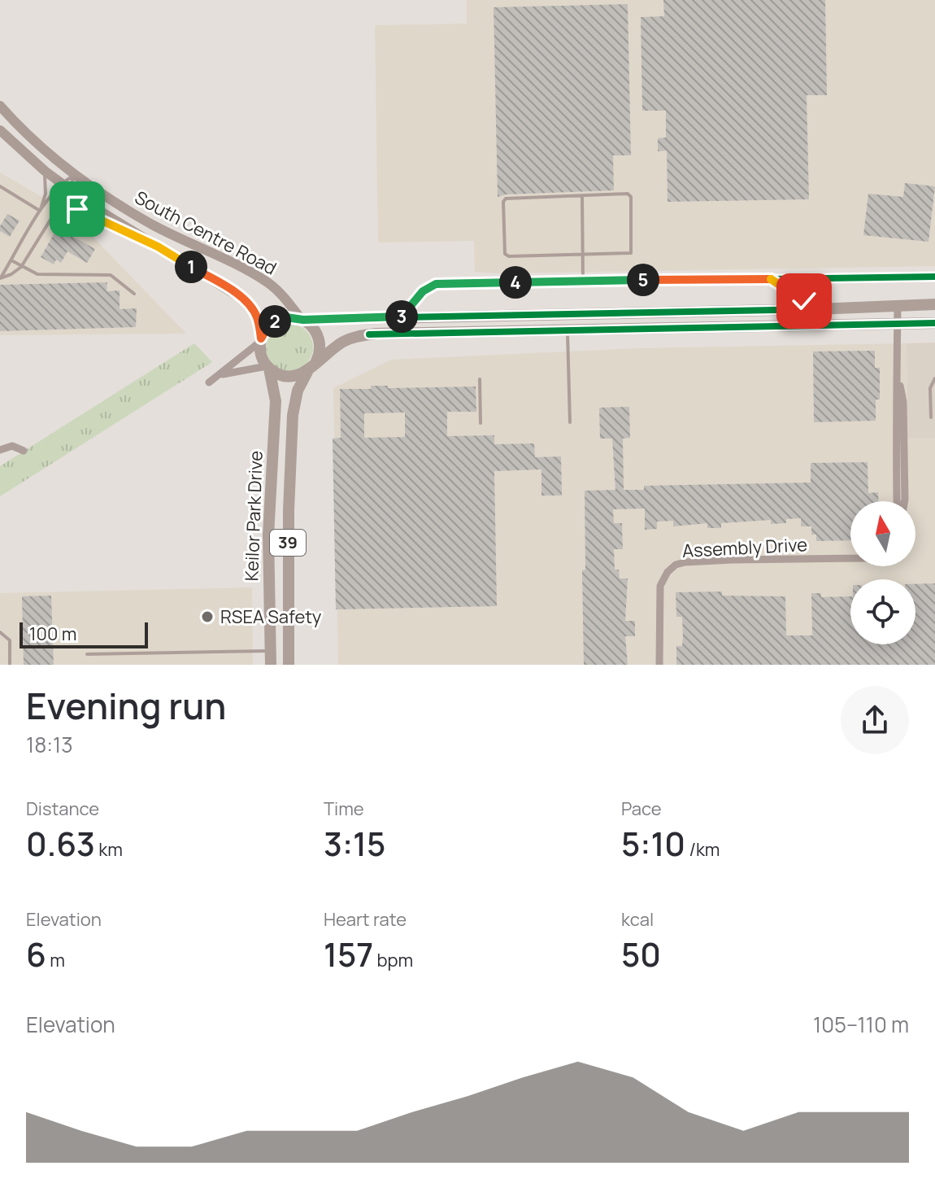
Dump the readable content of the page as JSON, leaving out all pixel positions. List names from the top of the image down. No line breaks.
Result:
{"streets":{"main road":["Keilor Park Drive","39"],"street":["South Centre Road","Assembly Drive"]},"crossings":[["South Centre Road","Keilor Park Drive"],["South Centre Road","39"],["Keilor Park Drive","39"]],"places":["RSEA Safety"],"scale_bar":"100 m","north":"top","page":{"pins":["1","5","4","3","2"],"scale":"100 m","heading":["Evening run","18:13"],"stats":[["Distance","0.63 km"],["Time","3:15"],["Pace","5:10 /km"],["Elevation","6 m"],["Heart rate","157 bpm"],["kcal","50"]],"chart":["Elevation","105–110 m"]}}
